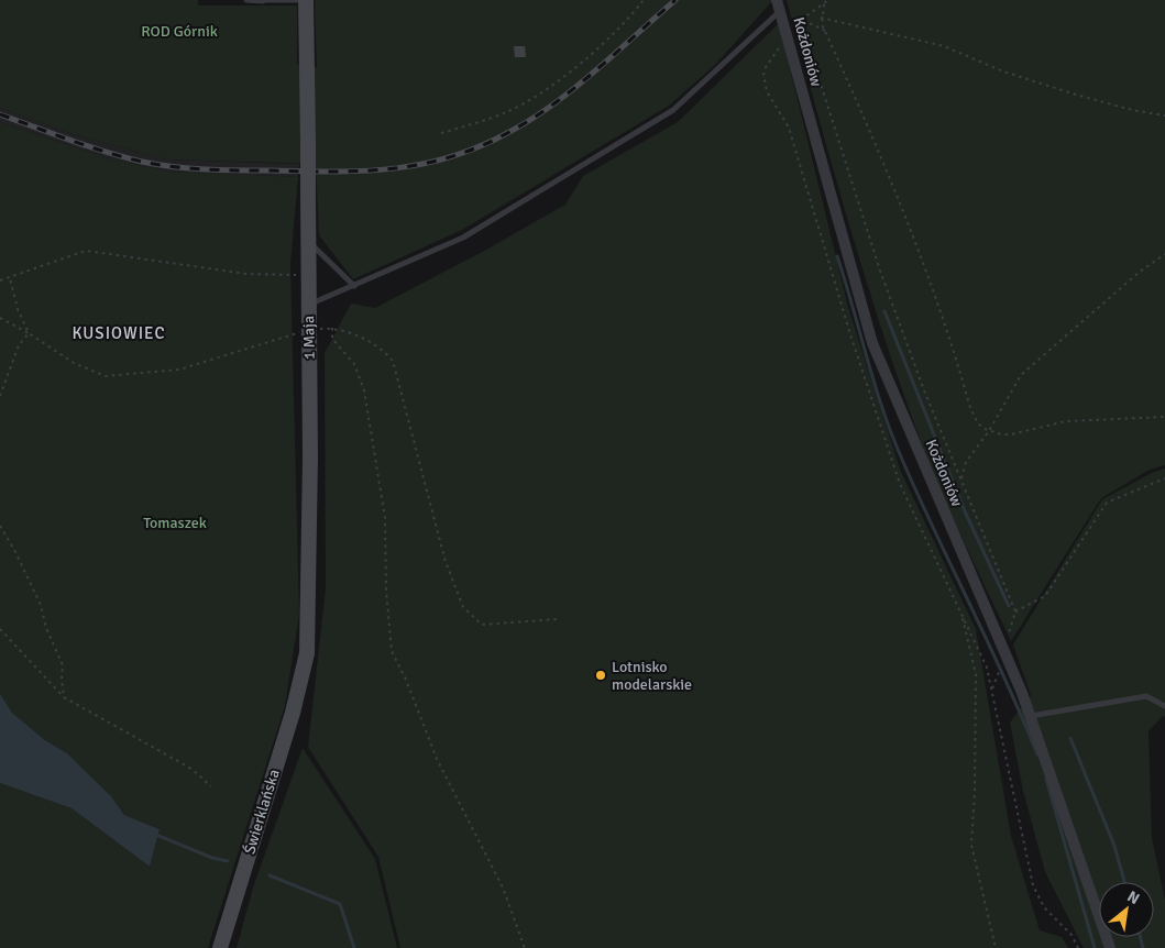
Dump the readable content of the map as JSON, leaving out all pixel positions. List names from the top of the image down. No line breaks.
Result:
{"streets":{"main road":["1 Maja","Świerklańska"],"street":["Kożdoniów"]},"crossings":[["1 Maja","Świerklańska"]],"districts":["KUSIOWIEC"],"parks":["ROD Górnik","Tomaszek"],"places":["Lotnisko modelarskie"],"north":"top right"}
